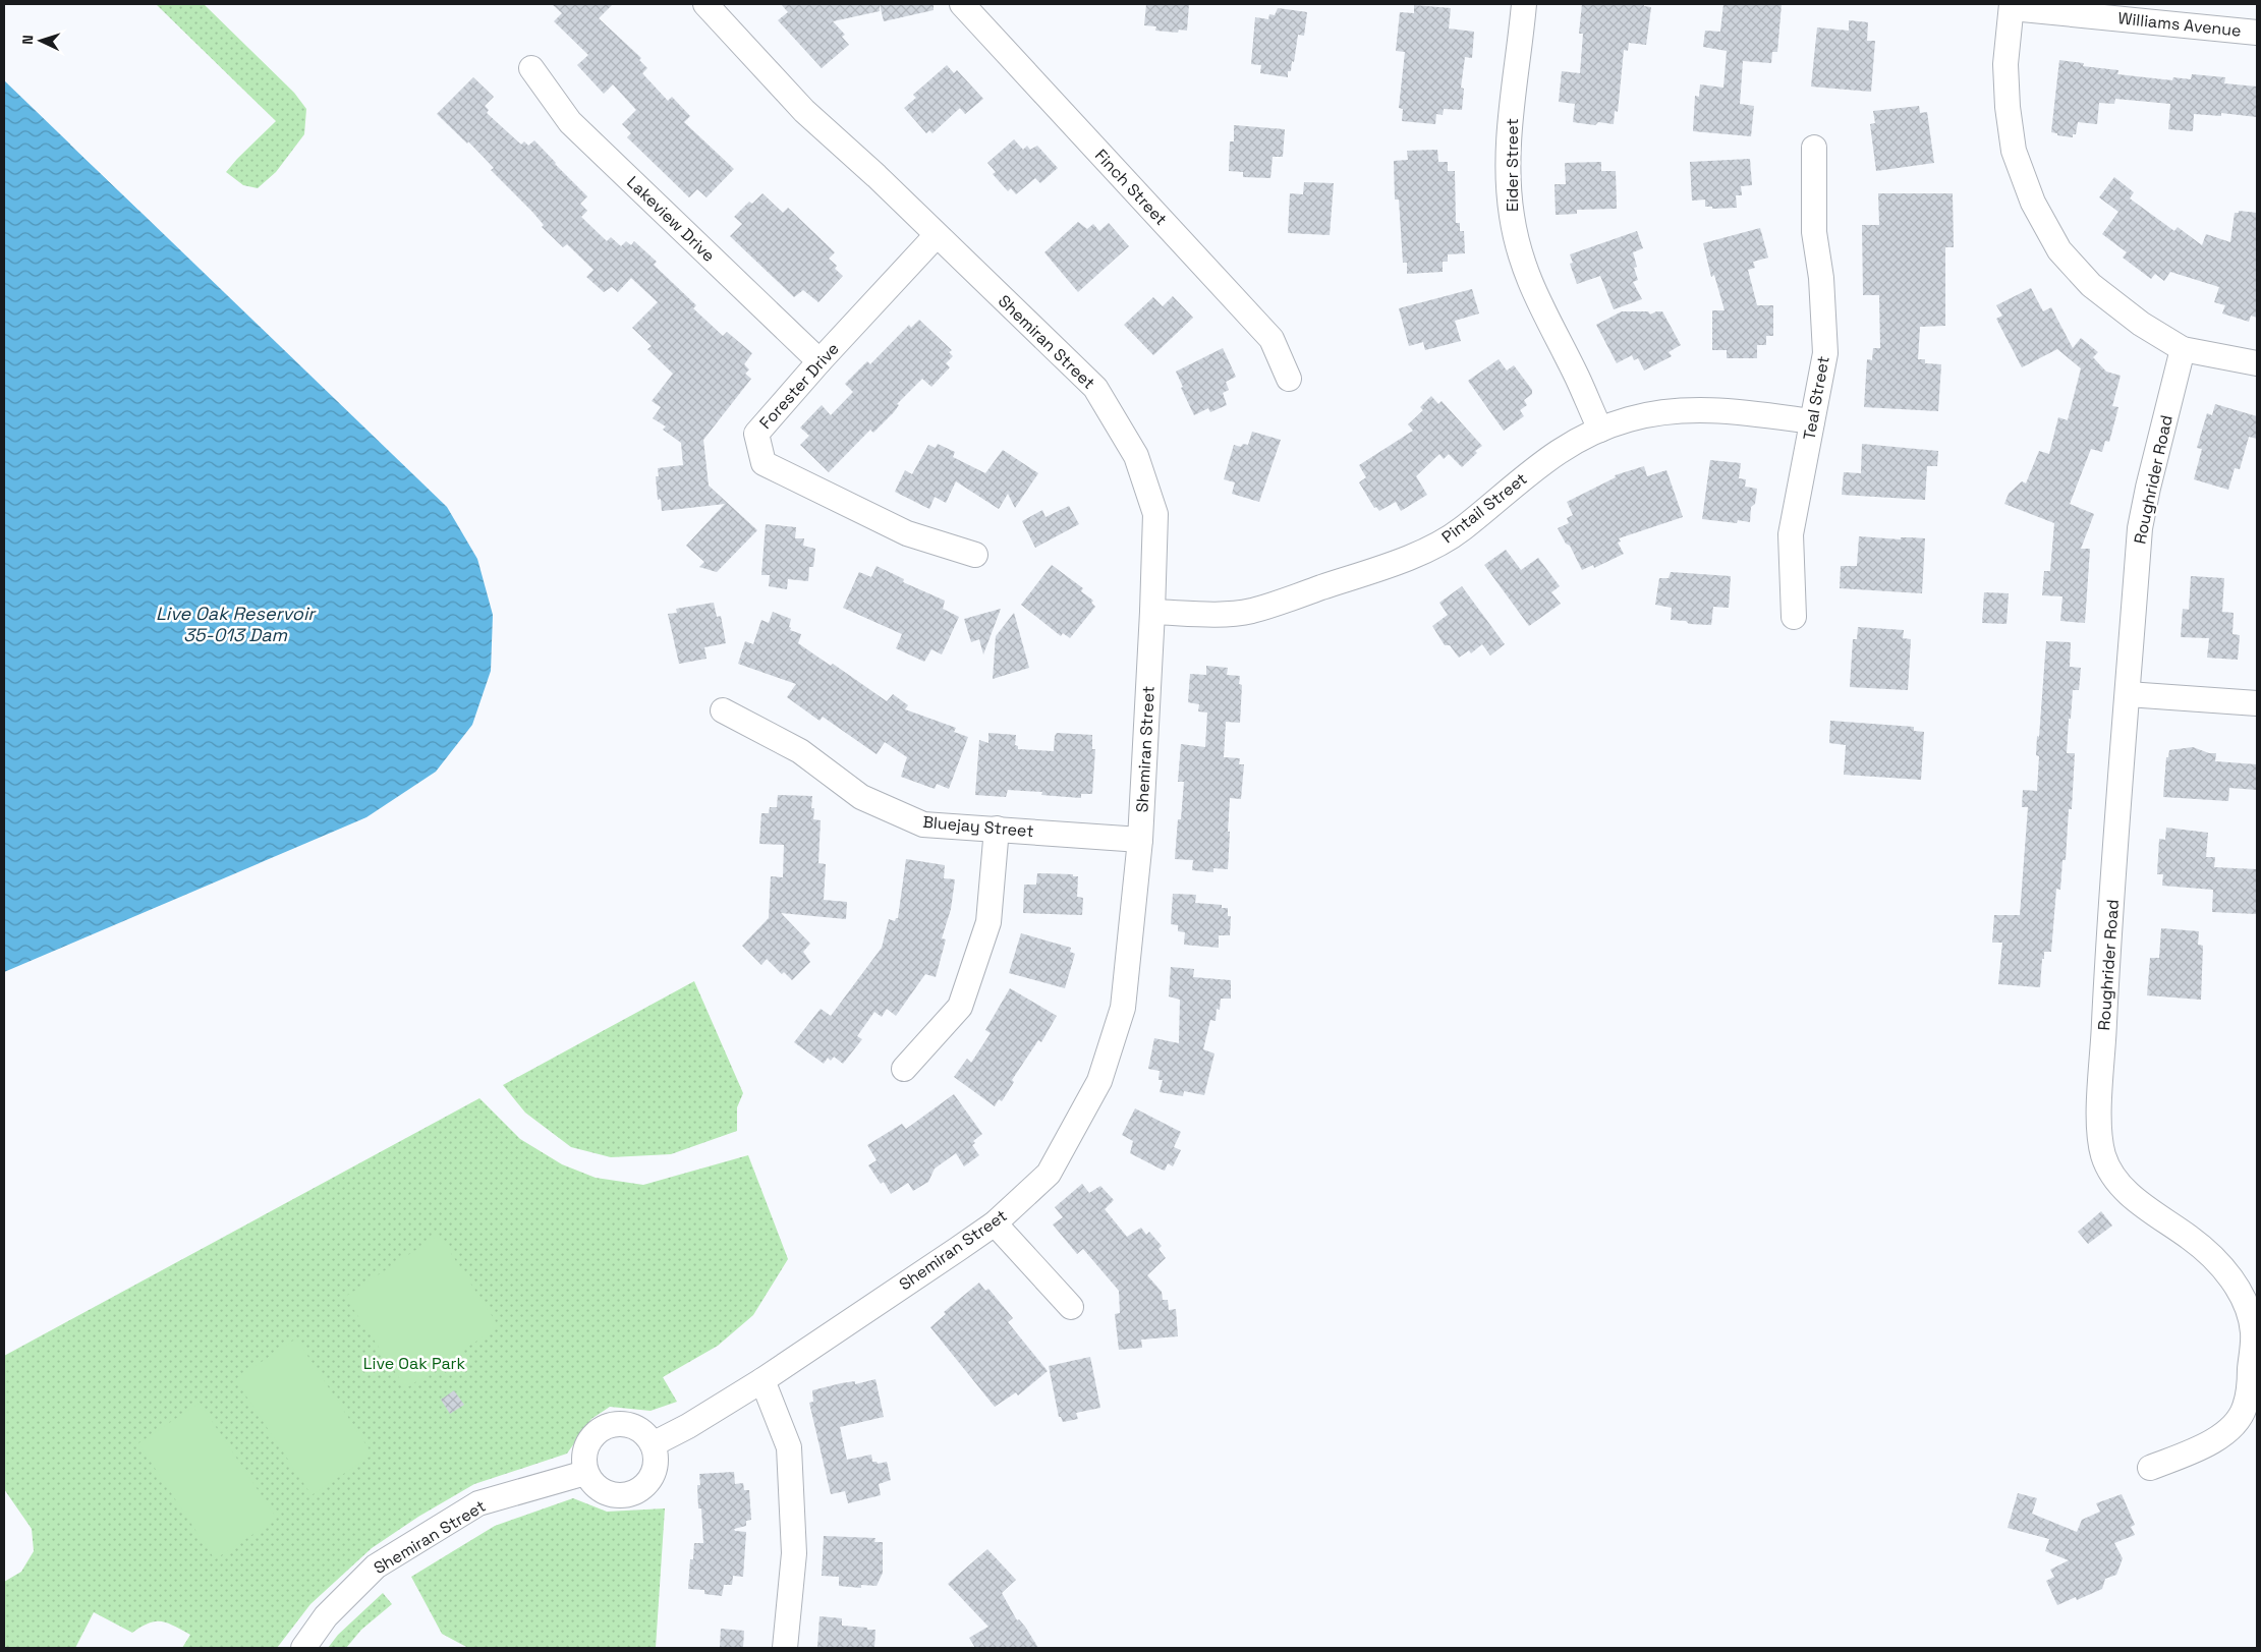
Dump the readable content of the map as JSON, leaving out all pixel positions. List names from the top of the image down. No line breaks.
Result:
{"streets":{"street":["Williams Avenue","Eider Street","Finch Street","Lakeview Drive","Shemiran Street","Forester Drive","Teal Street","Roughrider Road","Pintail Street","Bluejay Street"]},"crossings":[["Eider Street","Pintail Street"],["Lakeview Drive","Forester Drive"],["Shemiran Street","Forester Drive"],["Shemiran Street","Pintail Street"],["Shemiran Street","Bluejay Street"],["Teal Street","Pintail Street"]],"water":["Live Oak Reservoir 35-013 Dam"],"parks":["Live Oak Park"],"north":"left"}
